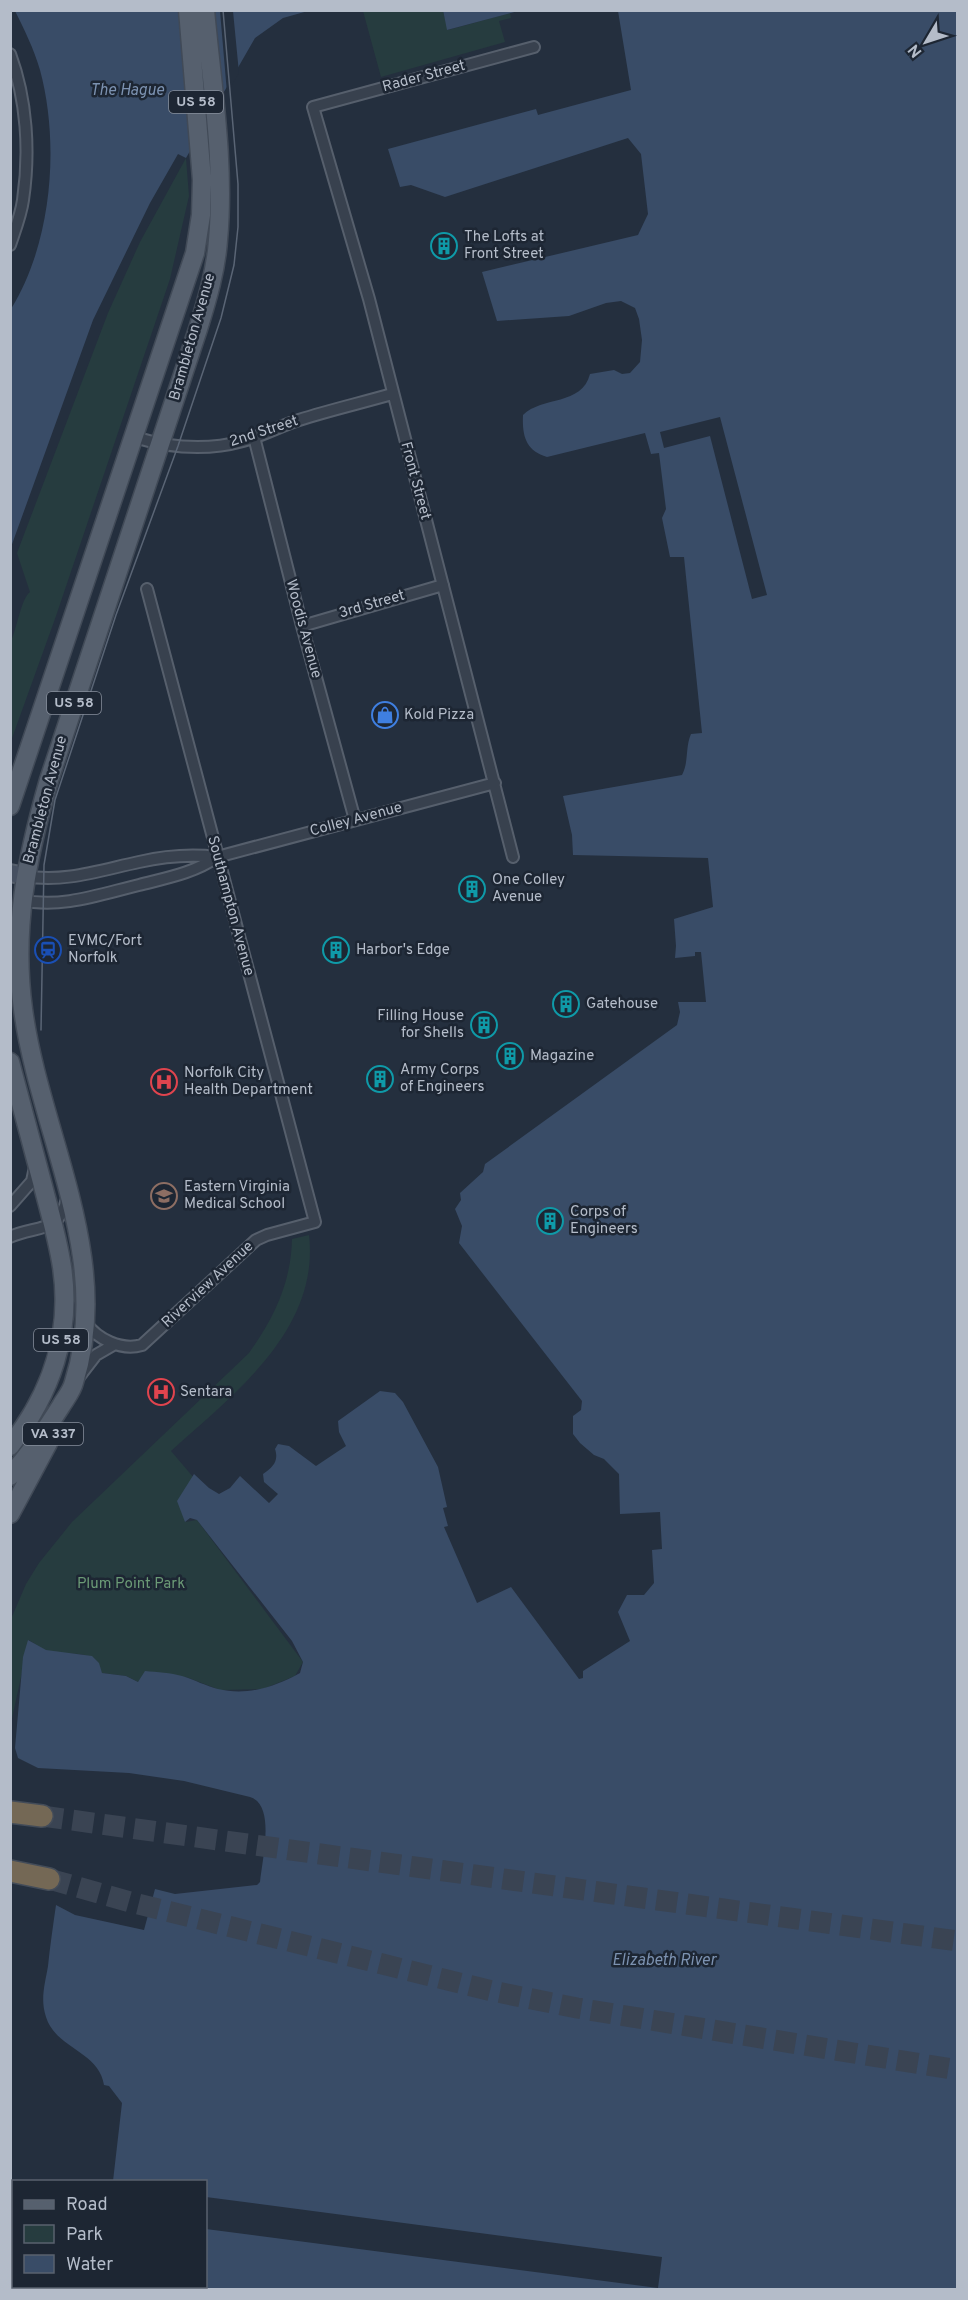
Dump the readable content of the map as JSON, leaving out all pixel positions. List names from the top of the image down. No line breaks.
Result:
{"streets":{"main road":["US 58","Brambleton Avenue","VA 337"],"street":["Rader Street","2nd Street","Front Street","3rd Street","Woodis Avenue","Colley Avenue","Southampton Avenue","Riverview Avenue"]},"crossings":[["Rader Street","Front Street"],["US 58","Brambleton Avenue"],["Brambleton Avenue","2nd Street"],["Brambleton Avenue","Colley Avenue"],["Brambleton Avenue","VA 337"],["2nd Street","Front Street"],["2nd Street","Woodis Avenue"],["Front Street","3rd Street"],["Front Street","Colley Avenue"],["3rd Street","Woodis Avenue"],["Woodis Avenue","Colley Avenue"],["Colley Avenue","Southampton Avenue"],["Southampton Avenue","Riverview Avenue"]],"water":["The Hague","Elizabeth River"],"parks":["Plum Point Park"],"places":{"building":["The Lofts at Front Street","One Colley Avenue","Harbor's Edge","Gatehouse","Filling House for Shells","Magazine","Army Corps of Engineers","Corps of Engineers"],"shop":["Kold Pizza"],"station":["EVMC/Fort Norfolk"],"hospital":["Norfolk City Health Department","Sentara"],"school or university":["Eastern Virginia Medical School"]},"legend":["Road","Park","Water"],"north":"bottom left"}
